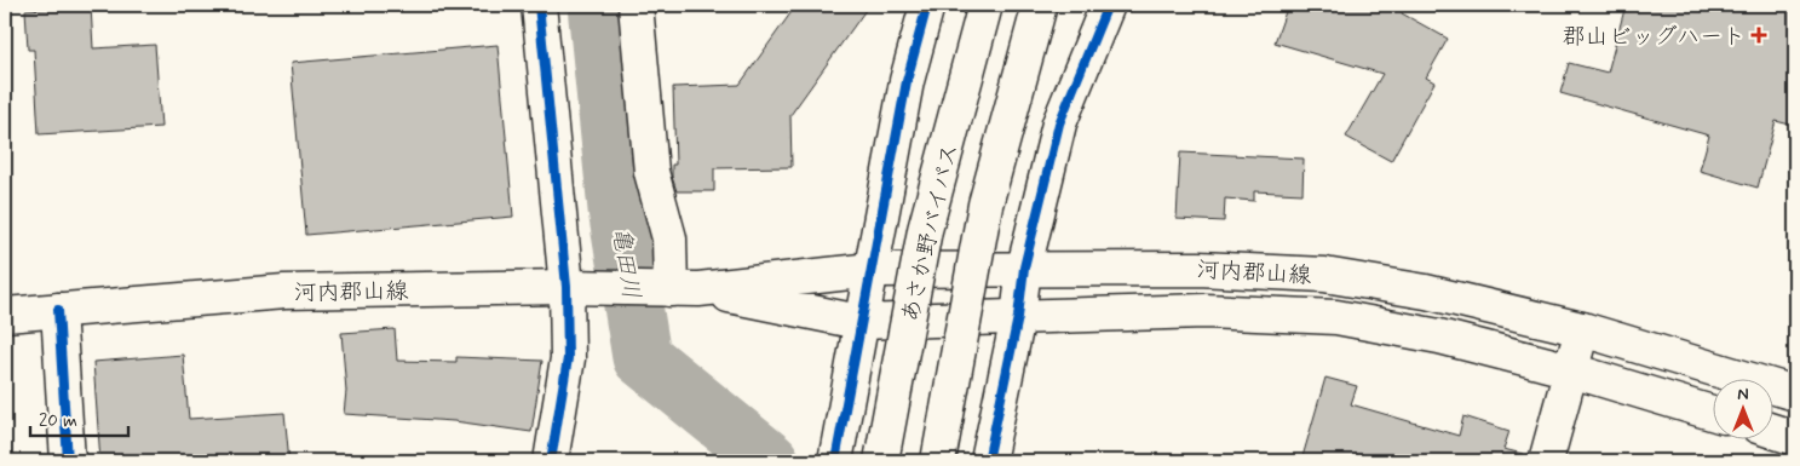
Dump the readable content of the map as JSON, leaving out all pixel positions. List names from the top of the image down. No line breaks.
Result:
{"streets":{"main road":["あさか野バイパス","河内郡山線"]},"water":["亀田川"],"places":{"health":["郡山ビッグハート"]},"scale_bar":"20 m","north":"top"}
